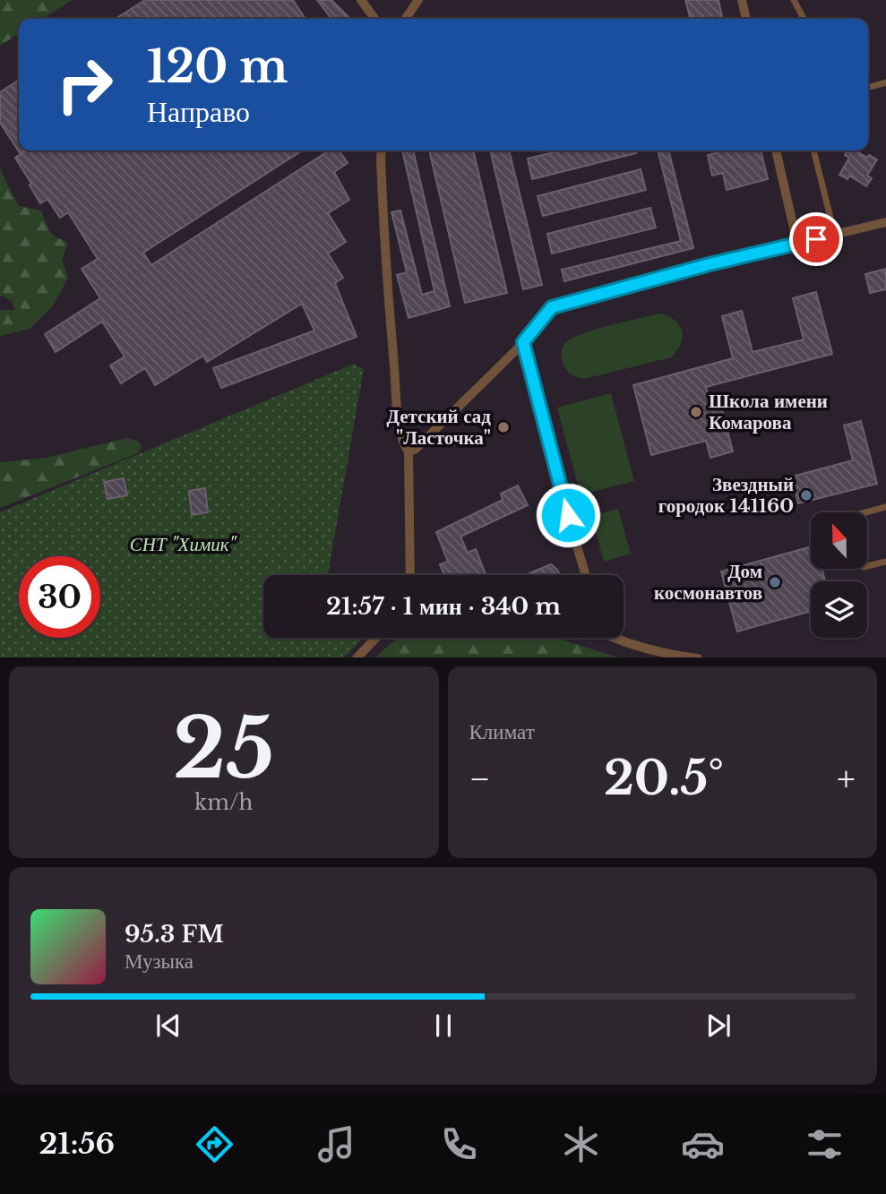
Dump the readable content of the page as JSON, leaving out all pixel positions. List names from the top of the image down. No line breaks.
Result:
{"parks":["СНТ \"Химик\""],"places":["Школа имени Комарова","Детский сад \"Ласточка\"","Звездный городок 141160","Дом космонавтов"],"north":"top","page":{"turn":["120 m","Направо"],"limit":"30","trip":"21:57 · 1 мин · 340 m","tile":[["25","km/h"],"Климат"],"heat":["−","20.5°","+"],"song":["95.3 FM","Музыка"],"tabs":"21:56"}}
